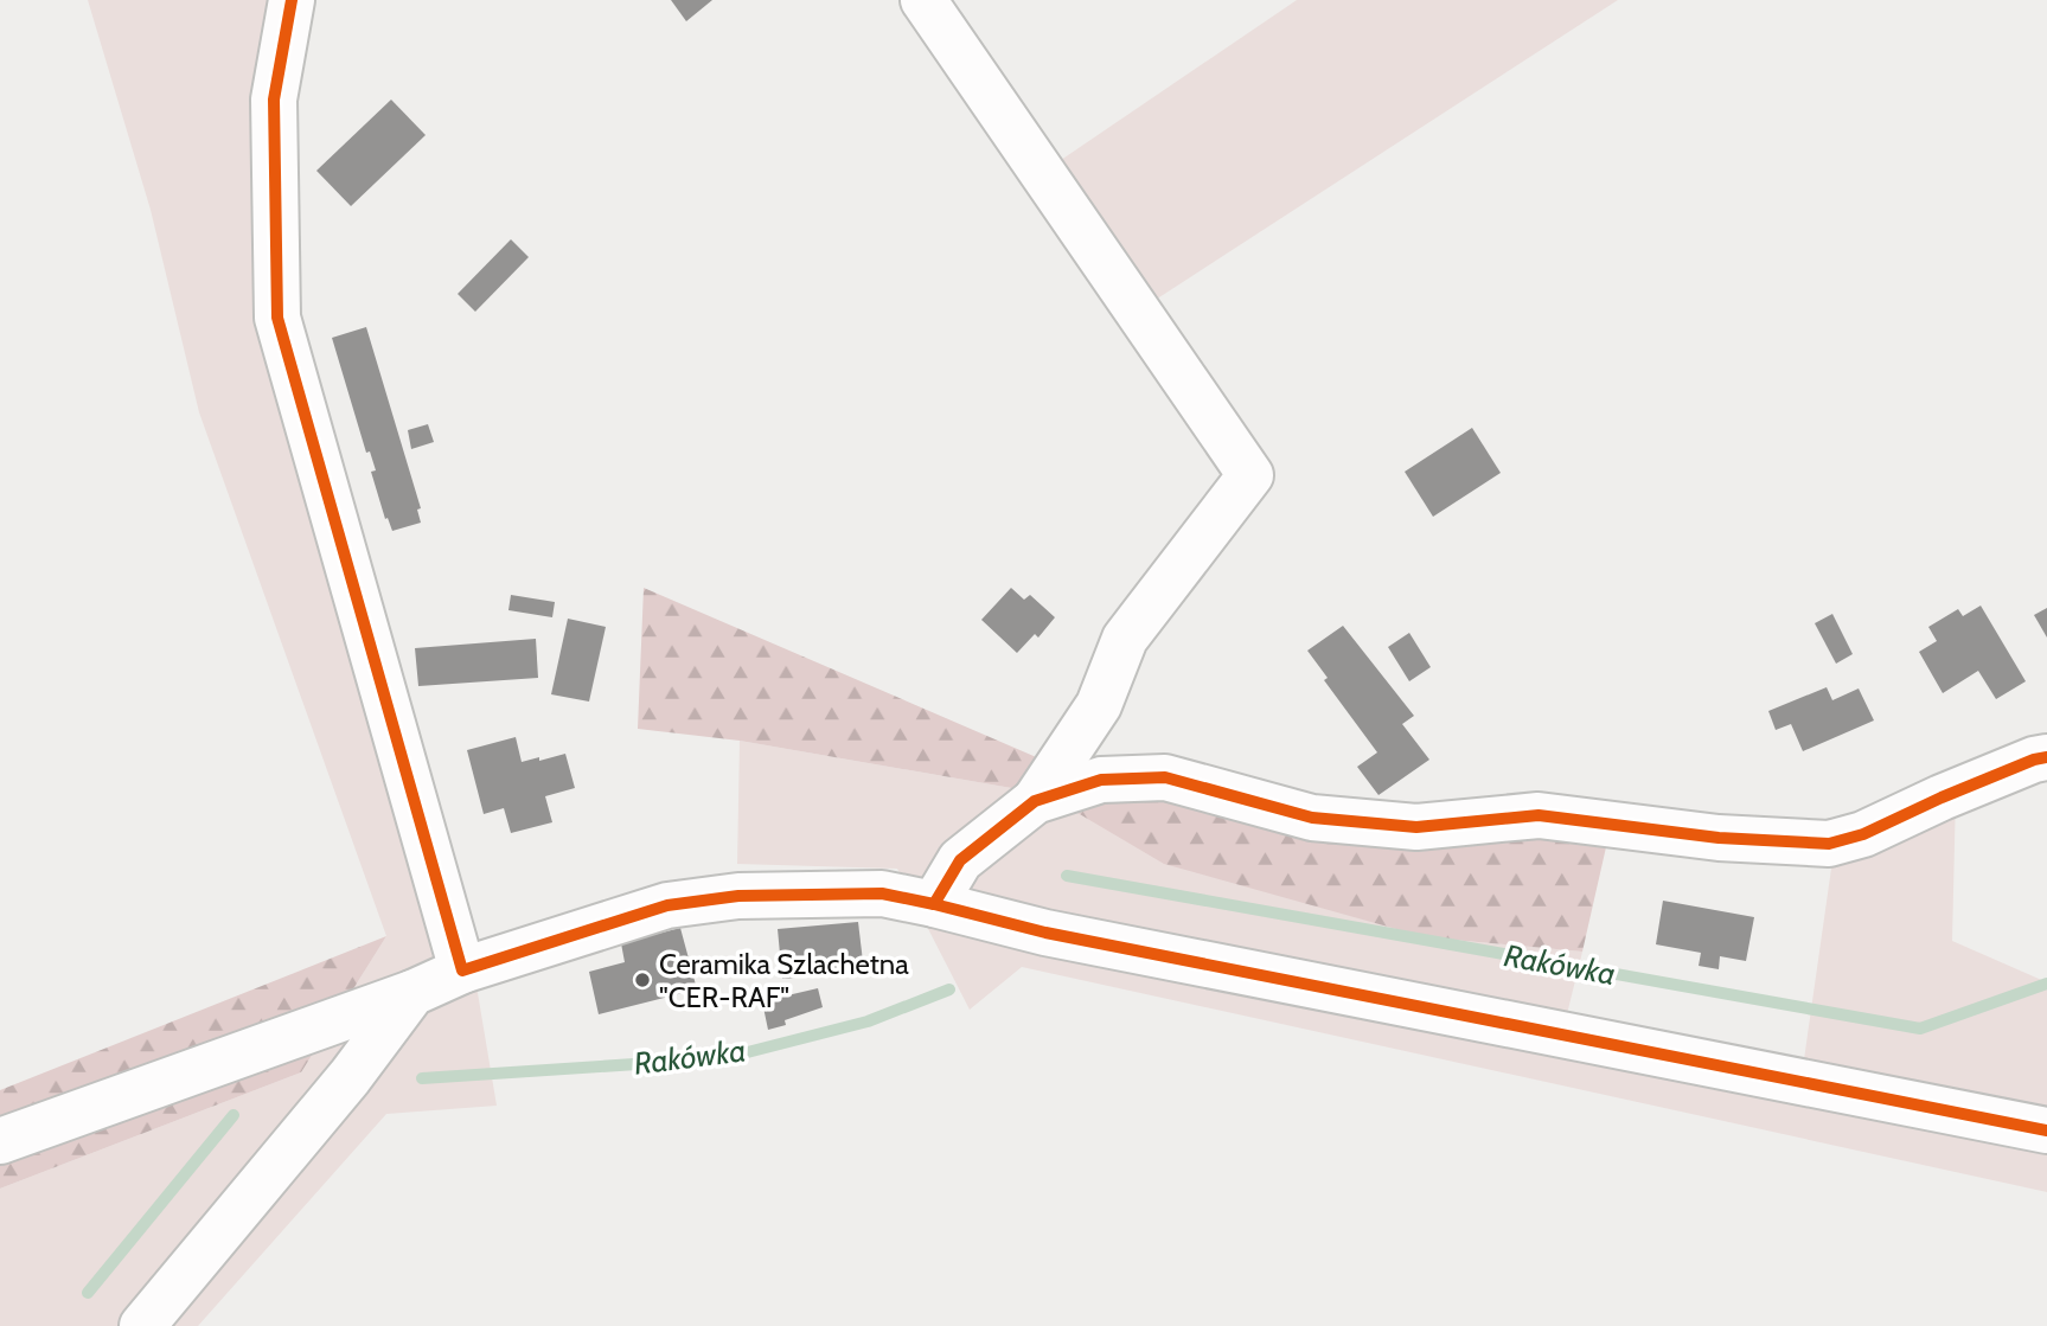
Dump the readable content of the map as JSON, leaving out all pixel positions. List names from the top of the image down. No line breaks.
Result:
{"water":["Rakówka"],"places":["Ceramika Szlachetna \"CER-RAF\""]}
